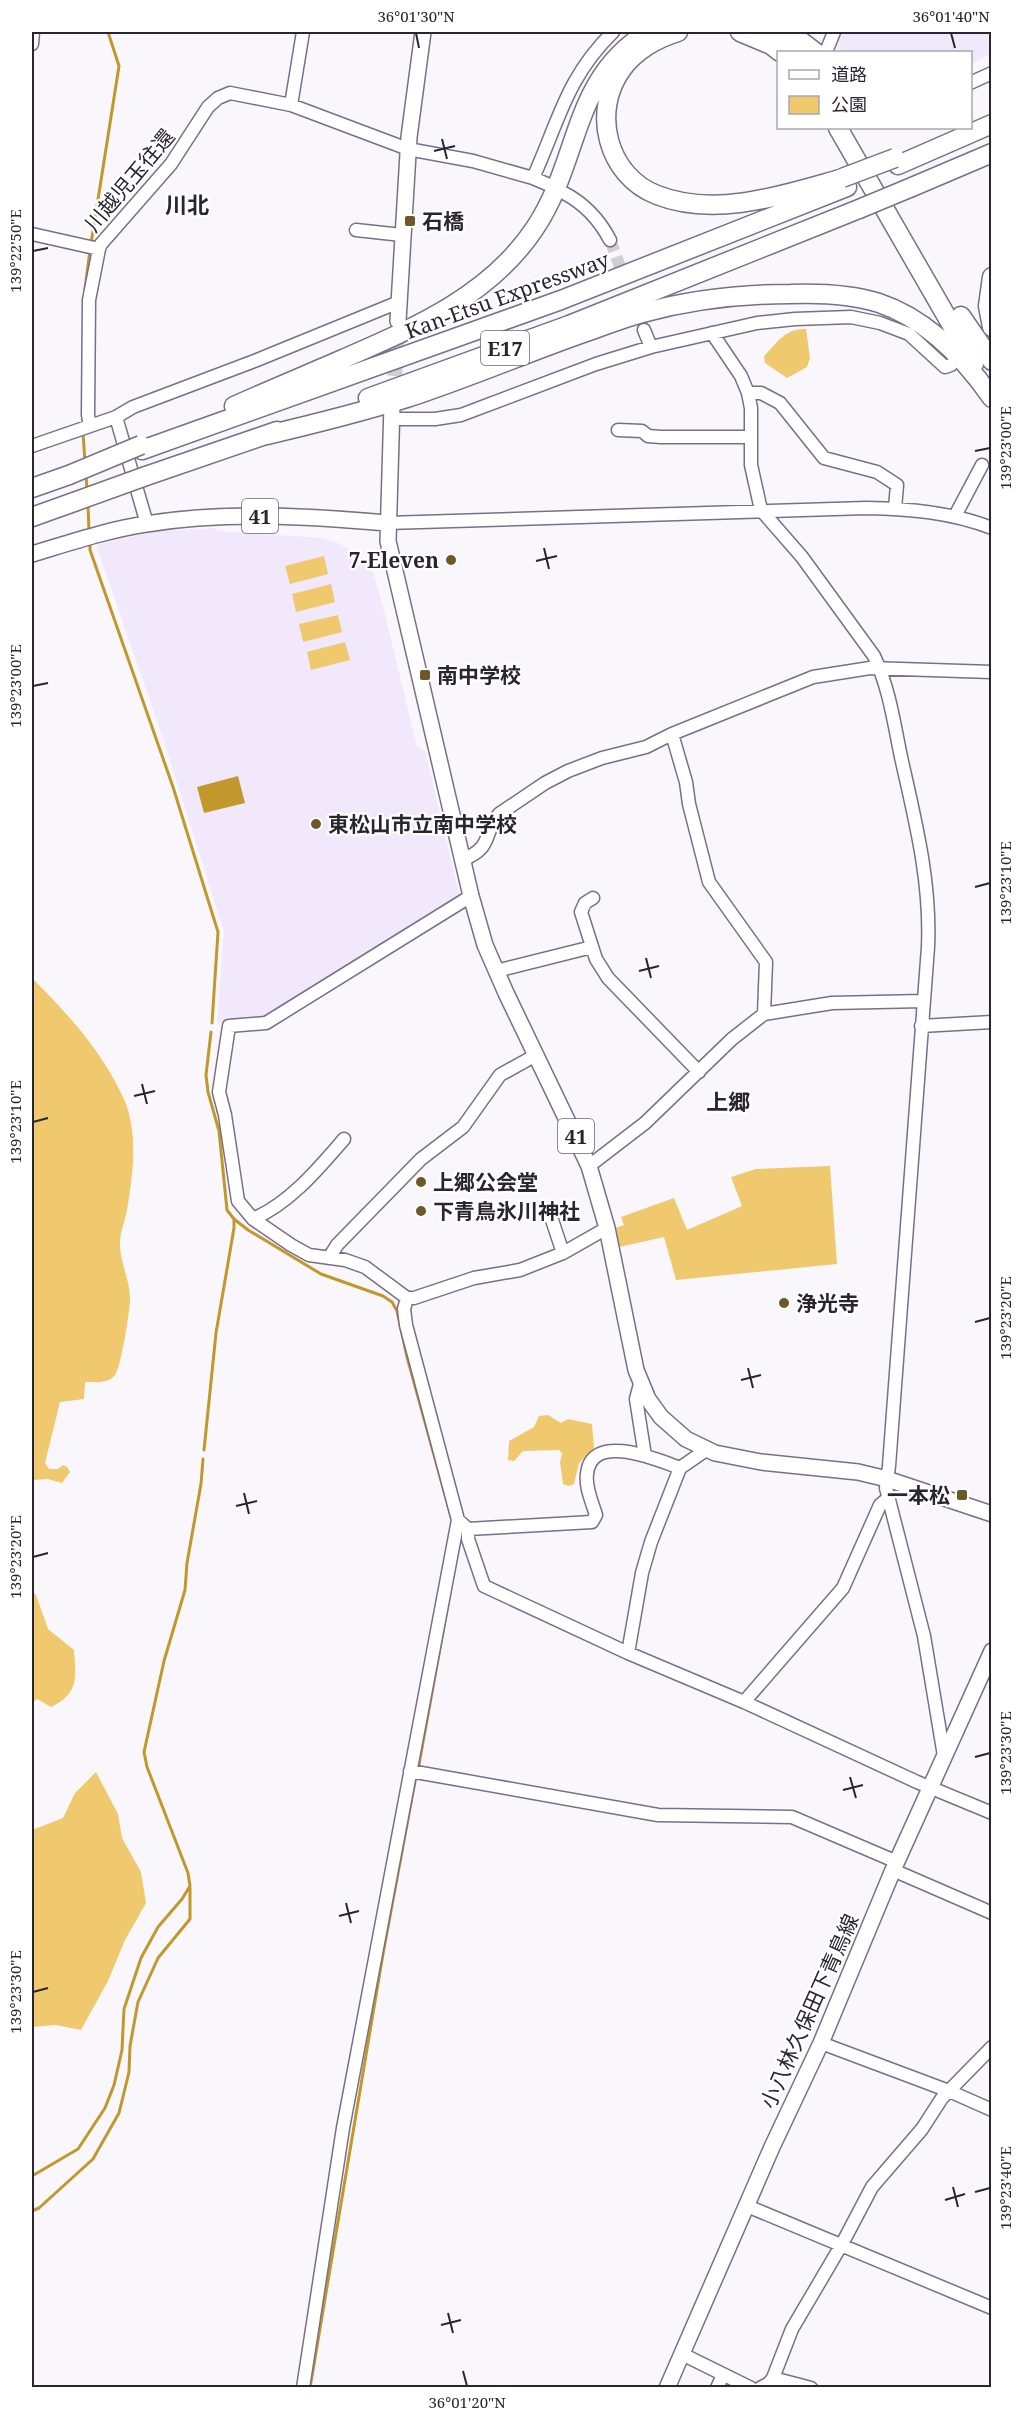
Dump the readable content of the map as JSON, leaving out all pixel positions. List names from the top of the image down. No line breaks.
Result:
{"streets":{"highway":["Kan-Etsu Expressway","E17"],"main road":["41","小八林久保田下青鳥線"],"street":["川越児玉往還"]},"districts":["川北","上郷"],"places":{"transit":["石橋","南中学校","一本松"],"other":["7-Eleven","東松山市立南中学校","上郷公会堂","下青鳥氷川神社","浄光寺"]},"legend":["道路","公園"],"coordinates":["36°01'30\"N","36°01'40\"N","139°22'50\"E","139°23'00\"E","139°23'10\"E","139°23'20\"E","139°23'30\"E","139°23'40\"E","36°01'20\"N"]}
